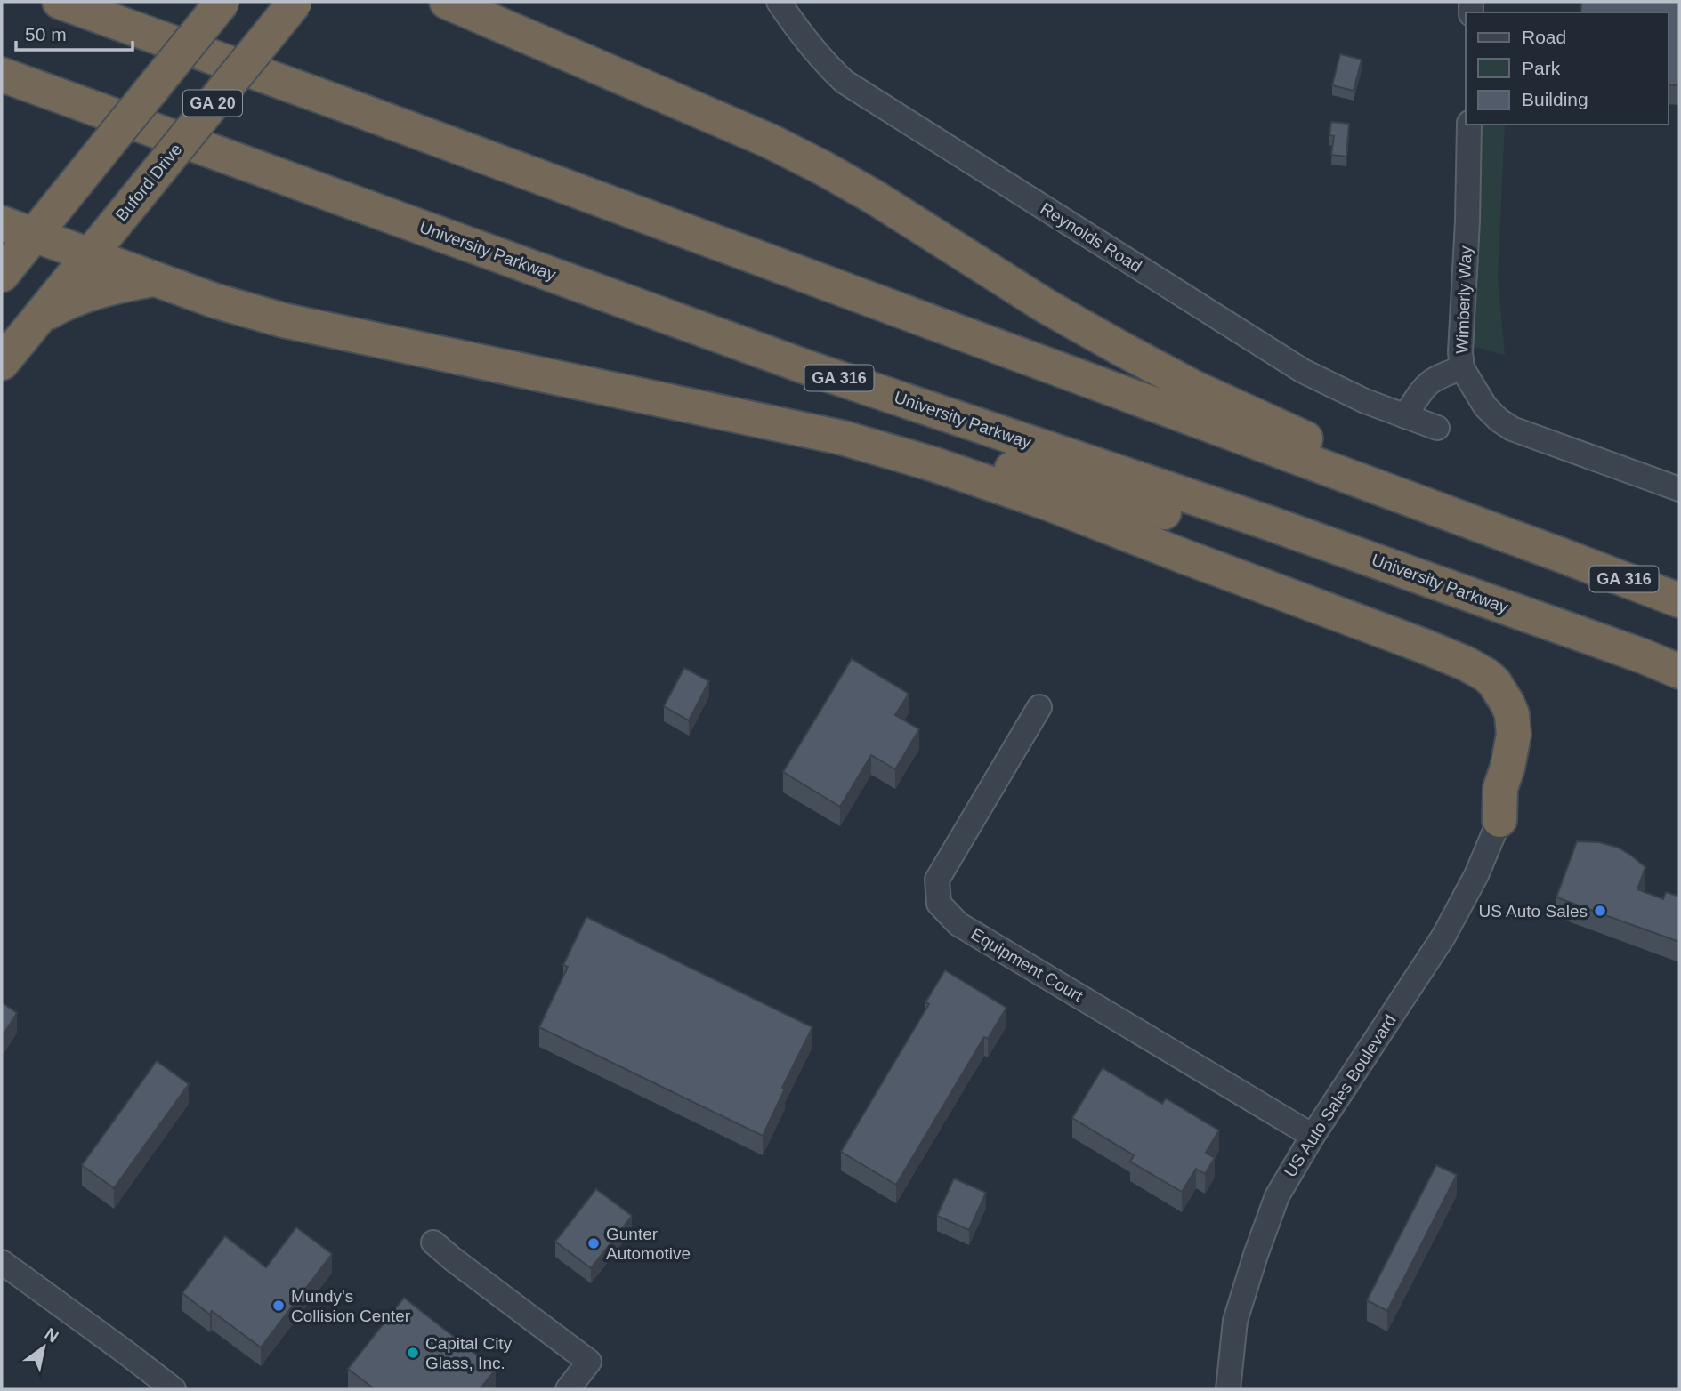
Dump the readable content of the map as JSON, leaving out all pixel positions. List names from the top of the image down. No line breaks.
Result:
{"streets":{"highway":["GA 20","Buford Drive","University Parkway","GA 316"],"street":["Reynolds Road","Wimberly Way","Equipment Court","US Auto Sales Boulevard"]},"crossings":[["Equipment Court","US Auto Sales Boulevard"]],"places":["US Auto Sales","Gunter Automotive","Mundy's Collision Center","Capital City Glass, Inc."],"legend":["Road","Park","Building"],"scale_bar":"50 m","north":"top right"}
